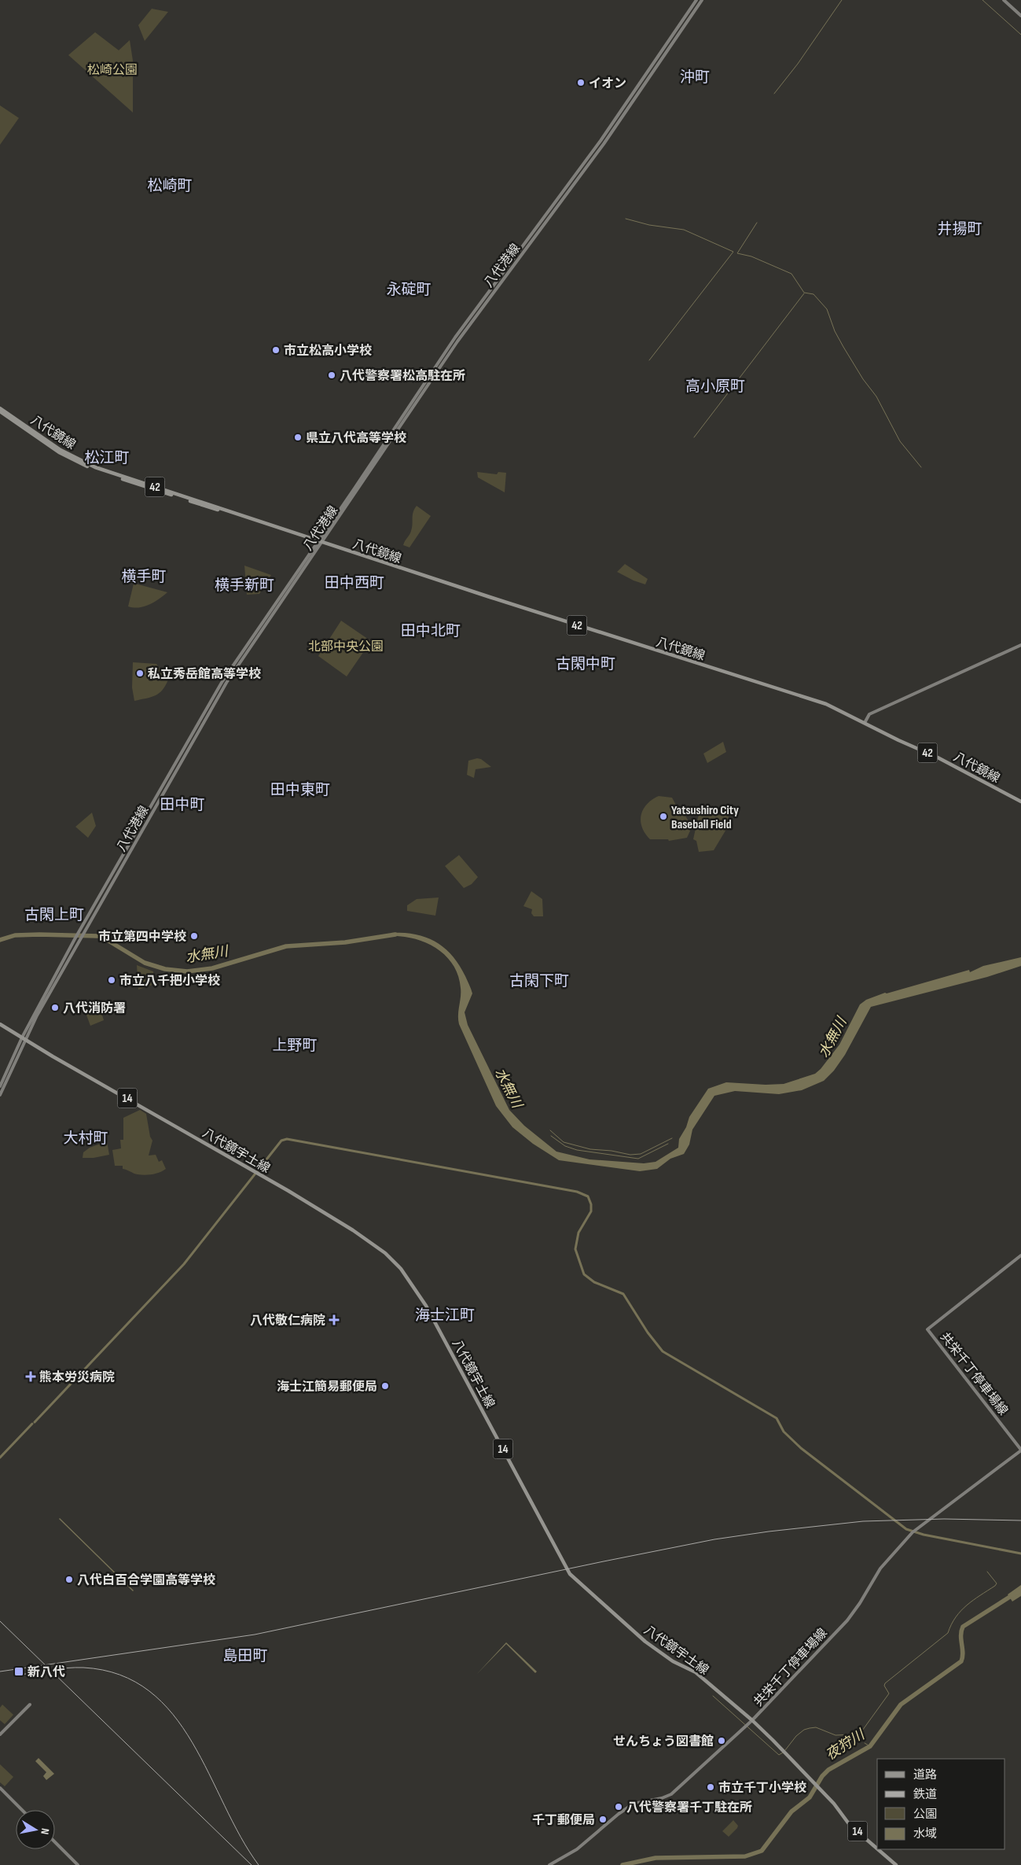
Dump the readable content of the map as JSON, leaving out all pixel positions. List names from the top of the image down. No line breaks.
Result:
{"streets":{"main road":["八代港線","八代鏡線","42","14","八代鏡宇土線","共栄千丁停車場線"]},"crossings":[["八代港線","八代鏡線"],["八代港線","八代鏡宇土線"],["14","八代鏡宇土線"],["14","共栄千丁停車場線"],["八代鏡宇土線","共栄千丁停車場線"]],"districts":["沖町","松崎町","井揚町","永碇町","高小原町","松江町","横手町","田中西町","横手新町","田中北町","古閑中町","田中東町","田中町","古閑上町","古閑下町","上野町","大村町","海士江町","島田町"],"water":["水無川","夜狩川"],"parks":["松崎公園","北部中央公園"],"places":{"other":["イオン","市立松高小学校","八代警察署松高駐在所","県立八代高等学校","私立秀岳館高等学校","Yatsushiro City Baseball Field","市立第四中学校","市立八千把小学校","八代消防署","海士江簡易郵便局","八代白百合学園高等学校","せんちょう図書館","市立千丁小学校","八代警察署千丁駐在所","千丁郵便局"],"health":["八代敬仁病院","熊本労災病院"],"transit":["新八代"]},"legend":["道路","鉄道","公園","水域"],"north":"right"}
